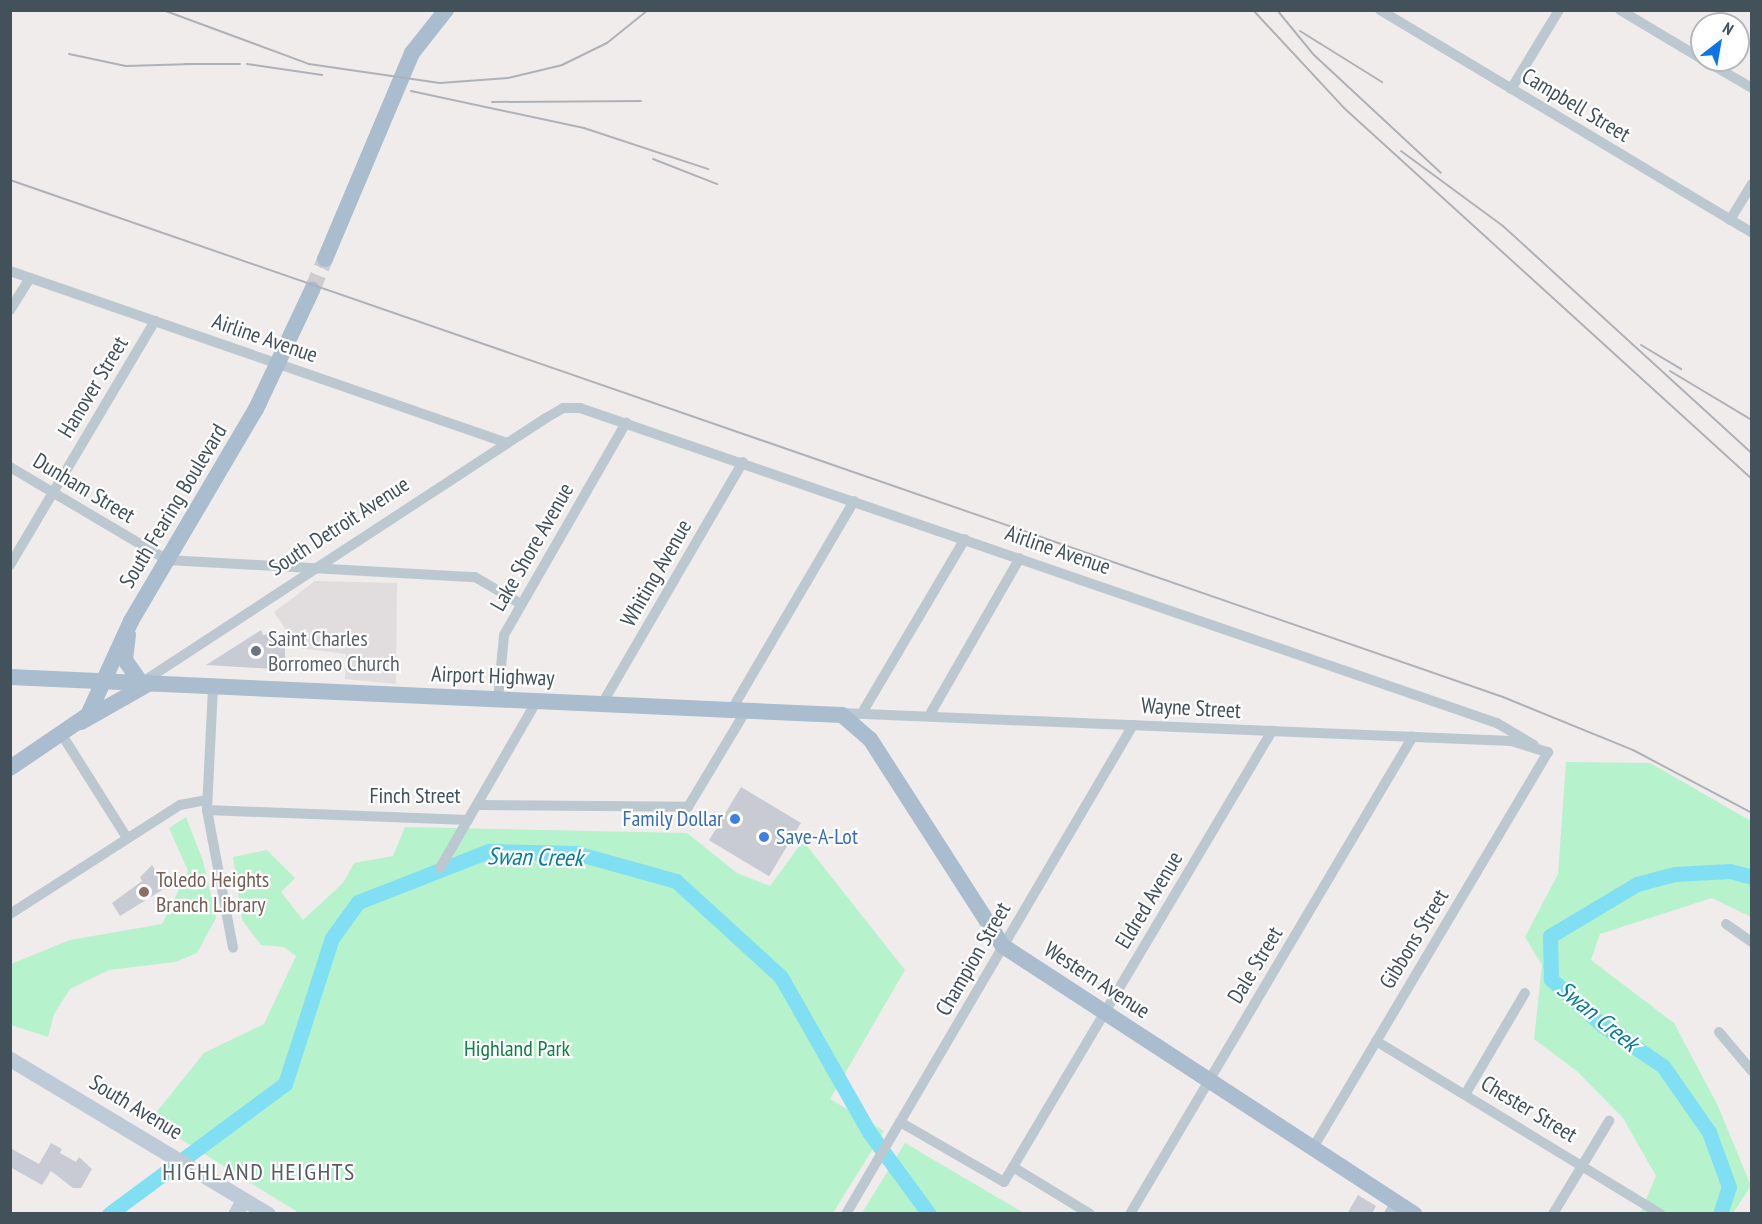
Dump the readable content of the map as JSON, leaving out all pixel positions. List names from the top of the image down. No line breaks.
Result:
{"streets":{"main road":["South Fearing Boulevard","Airport Highway","Western Avenue"],"street":["Campbell Street","Airline Avenue","Hanover Street","Dunham Street","South Detroit Avenue","Lake Shore Avenue","Whiting Avenue","Wayne Street","Finch Street","Eldred Avenue","Gibbons Street","Champion Street","Dale Street","South Avenue","Chester Street"]},"crossings":[["Airline Avenue","Hanover Street"],["Airline Avenue","South Fearing Boulevard"],["Airline Avenue","South Detroit Avenue"],["Airline Avenue","Lake Shore Avenue"],["Airline Avenue","Whiting Avenue"],["Airline Avenue","Wayne Street"],["Hanover Street","Dunham Street"],["Dunham Street","South Fearing Boulevard"],["Dunham Street","South Detroit Avenue"],["Dunham Street","Lake Shore Avenue"],["South Fearing Boulevard","Airport Highway"],["South Detroit Avenue","Airport Highway"],["Lake Shore Avenue","Airport Highway"],["Whiting Avenue","Airport Highway"],["Airport Highway","Wayne Street"],["Airport Highway","Finch Street"],["Airport Highway","Western Avenue"],["Wayne Street","Eldred Avenue"],["Wayne Street","Gibbons Street"],["Wayne Street","Champion Street"],["Wayne Street","Dale Street"],["Wayne Street","Western Avenue"],["Eldred Avenue","Champion Street"],["Eldred Avenue","Western Avenue"],["Gibbons Street","Western Avenue"],["Gibbons Street","Chester Street"],["Champion Street","Western Avenue"],["Dale Street","Western Avenue"]],"districts":["HIGHLAND HEIGHTS"],"water":["Swan Creek"],"parks":["Highland Park"],"places":["Saint Charles Borromeo Church","Family Dollar","Save-A-Lot","Toledo Heights Branch Library"],"north":"top right"}
